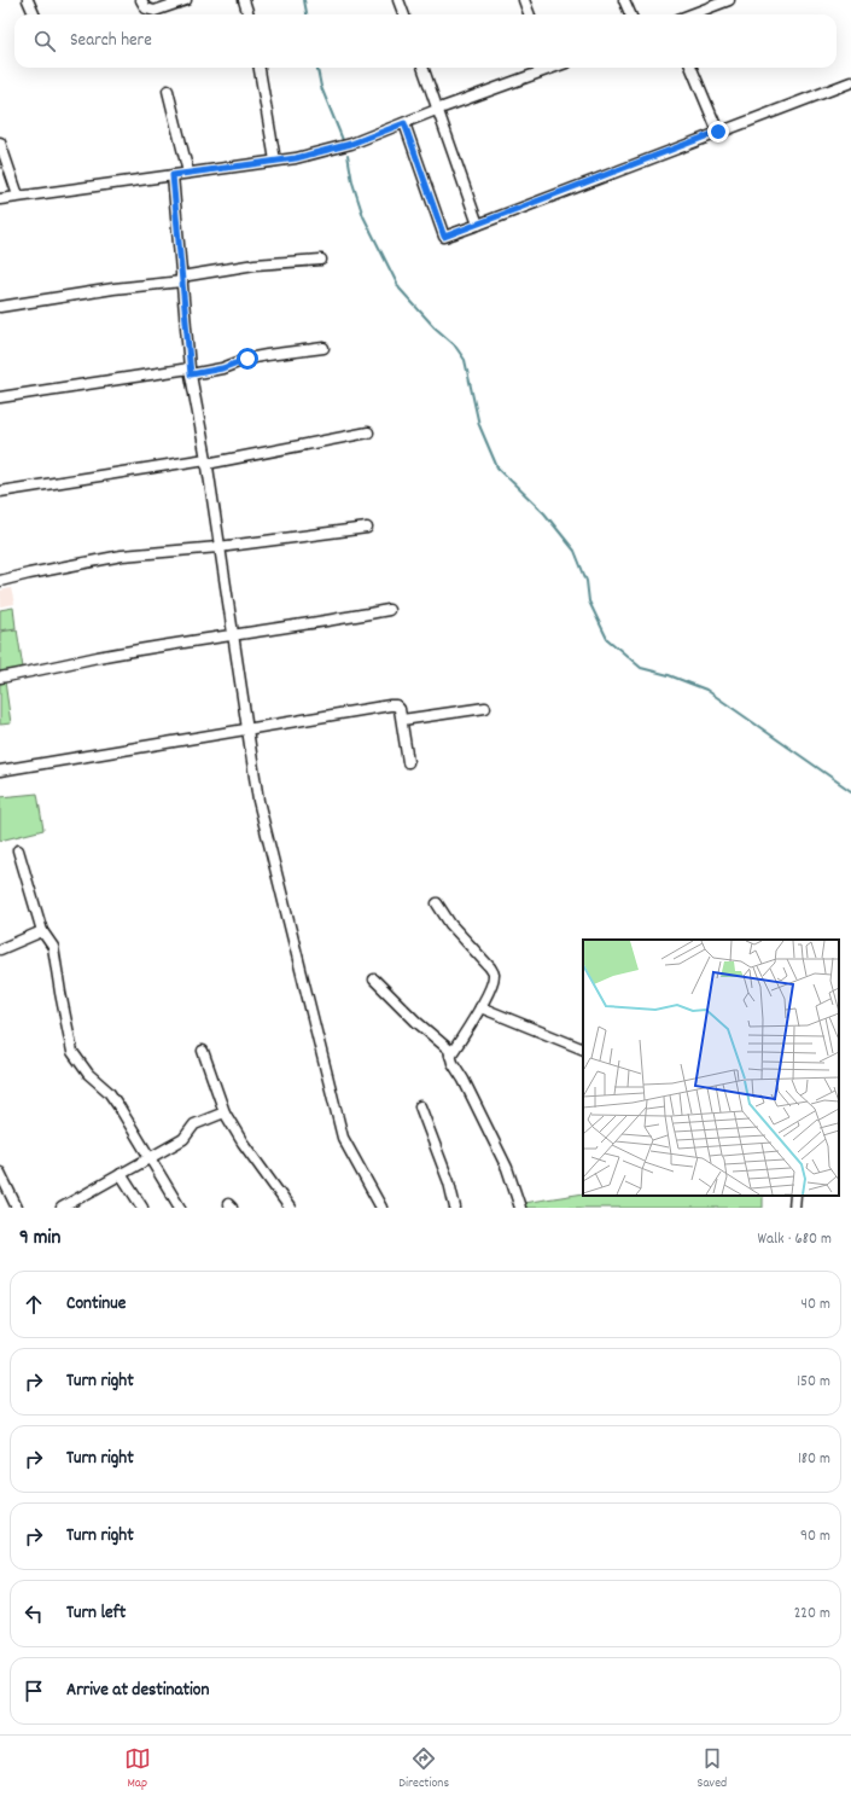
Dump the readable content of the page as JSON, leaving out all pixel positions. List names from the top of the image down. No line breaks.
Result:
{"page":{"search":"Search here","heading":["9 min","Walk · 680 m"],"list":[["Continue","40 m"],["Turn right","150 m"],["Turn right","180 m"],["Turn right","90 m"],["Turn left","220 m"],"Arrive at destination"],"nav":["Map","Directions","Saved"]}}
